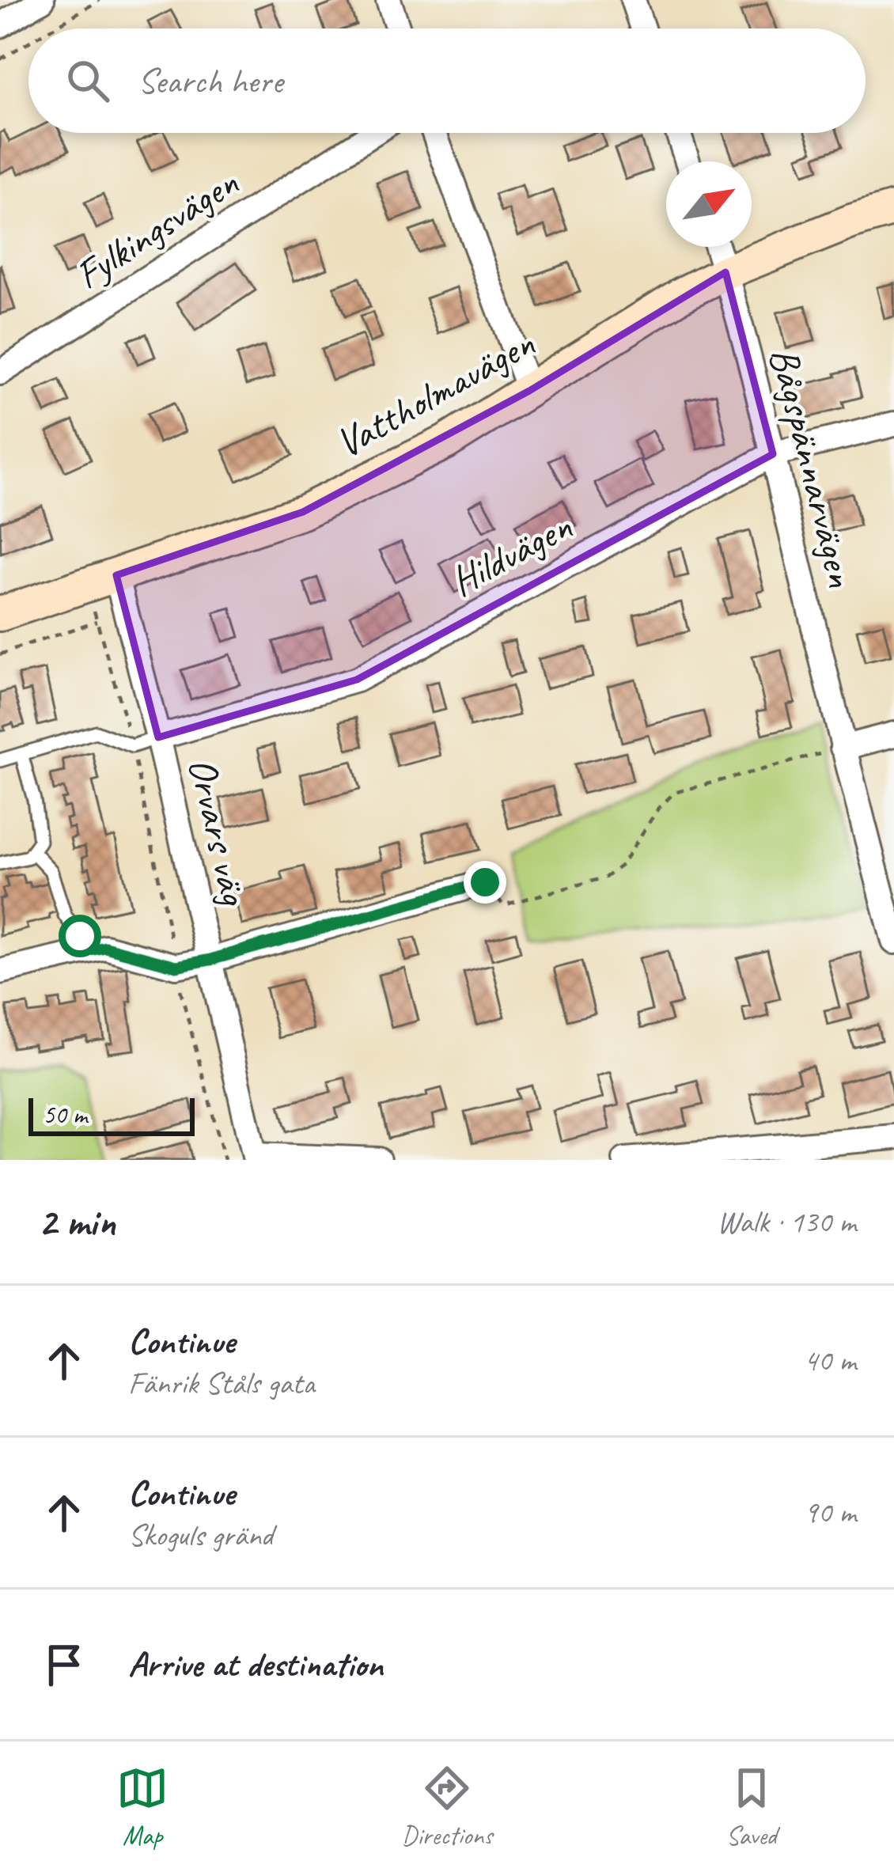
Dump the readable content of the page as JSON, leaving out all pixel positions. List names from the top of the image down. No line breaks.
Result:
{"streets":{"main road":["Vattholmavägen"],"street":["Fylkingsvägen","Bågspännarvägen","Hildvägen","Orvars väg"]},"crossings":[["Vattholmavägen","Bågspännarvägen"],["Vattholmavägen","Orvars väg"],["Bågspännarvägen","Hildvägen"],["Hildvägen","Orvars väg"]],"scale_bar":"50 m","north":"top right","page":{"search":"Search here","scale":"50 m","heading":["2 min","Walk · 130 m"],"list":[["Continue","Fänrik Ståls gata","40 m"],["Continue","Skoguls gränd","90 m"],"Arrive at destination"],"nav":["Map","Directions","Saved"]}}
